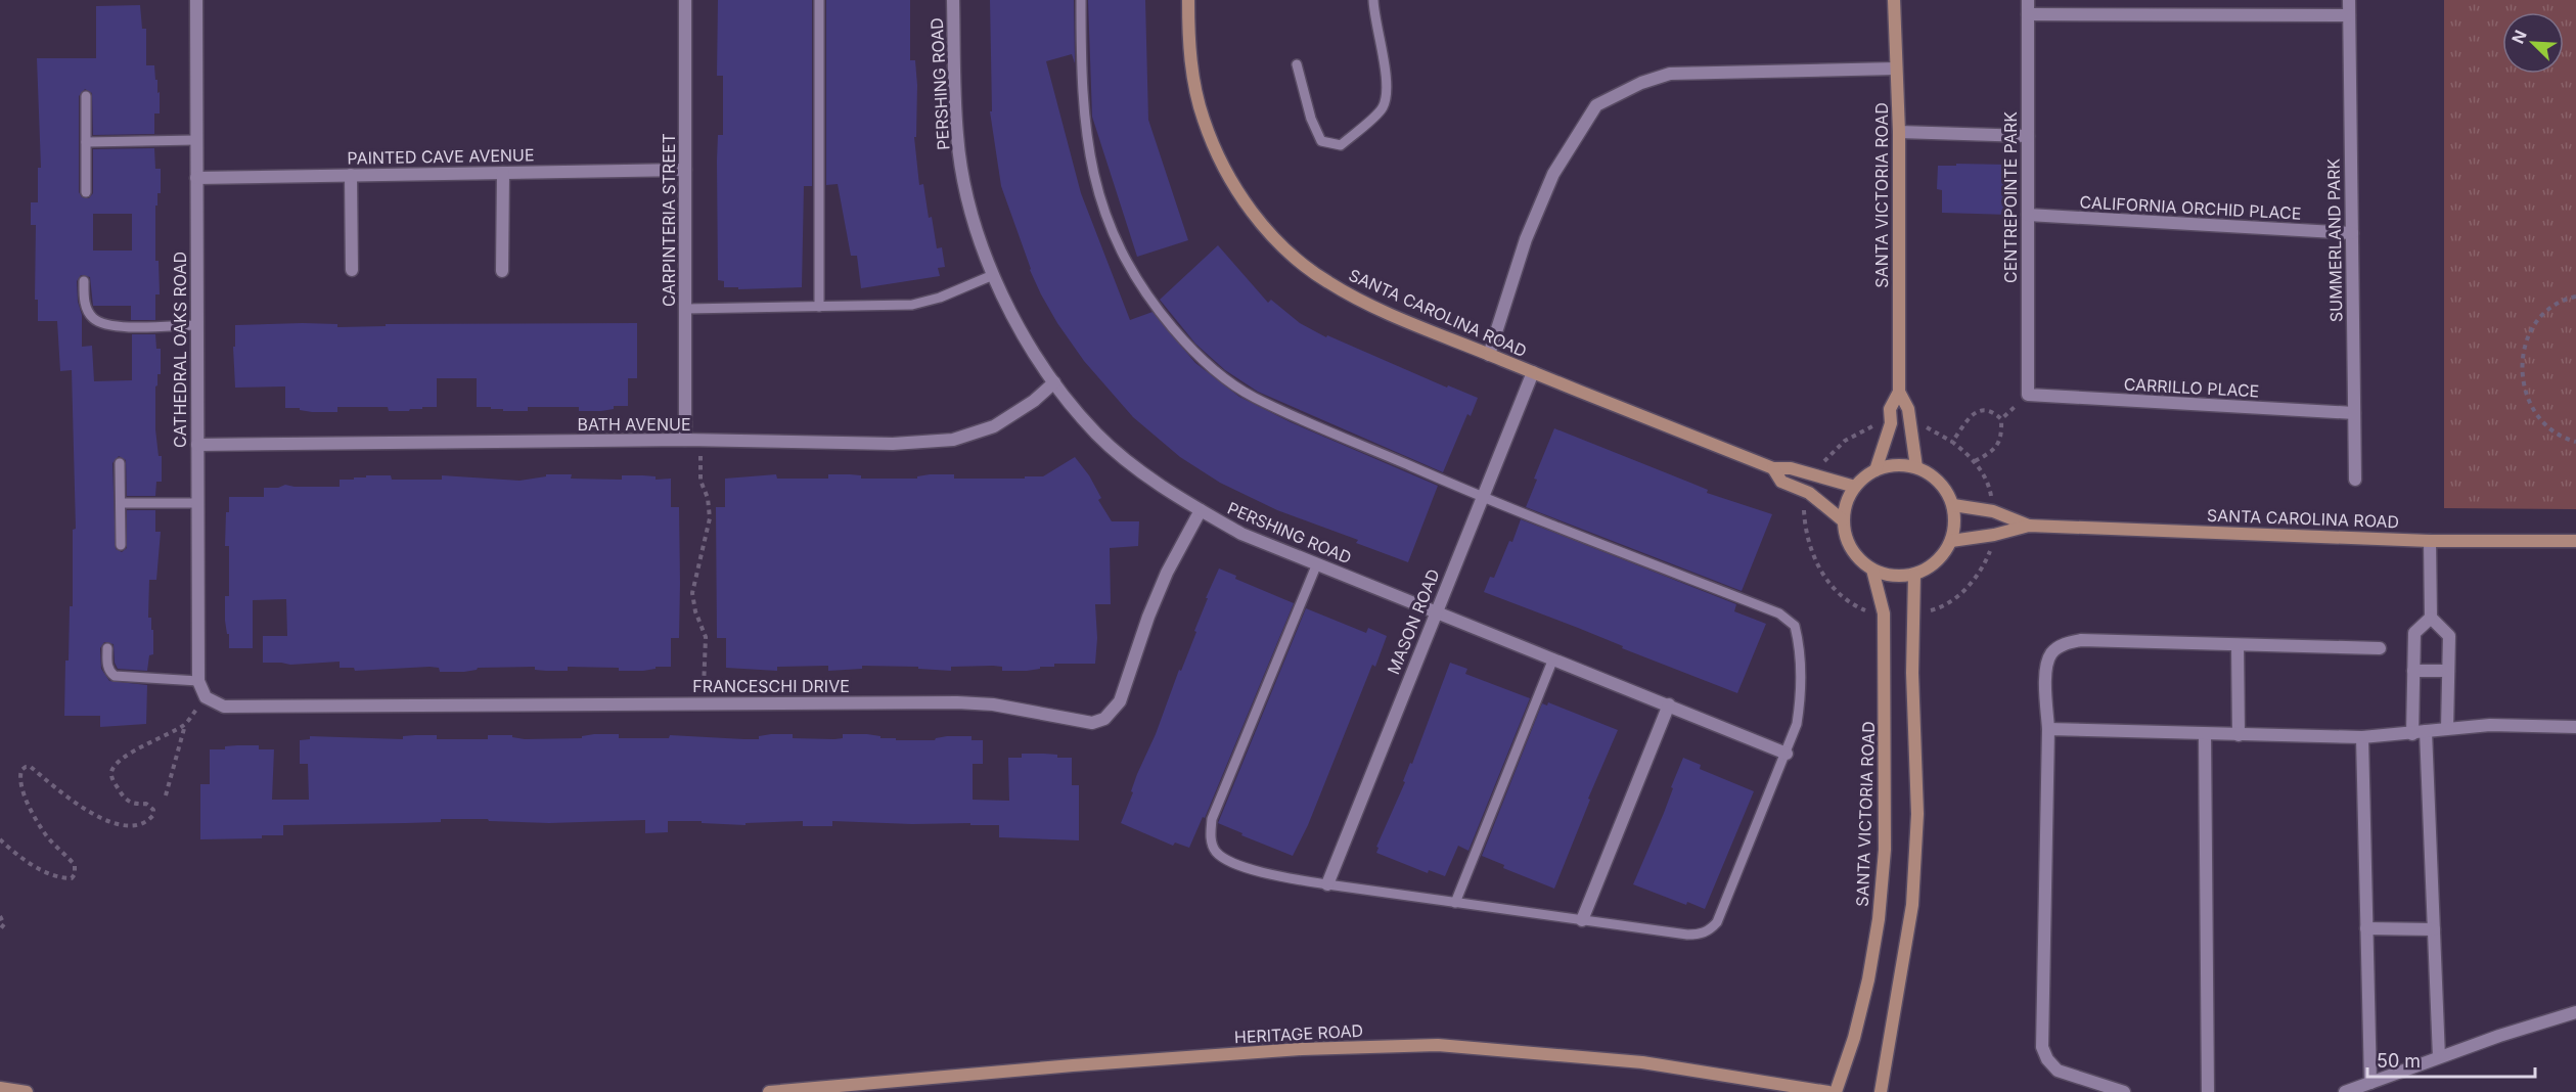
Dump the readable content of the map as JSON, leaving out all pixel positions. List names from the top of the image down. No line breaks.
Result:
{"streets":{"street":["PERSHING ROAD","PAINTED CAVE AVENUE","SANTA VICTORIA ROAD","CENTREPOINTE PARK","CALIFORNIA ORCHID PLACE","CARPINTERIA STREET","SUMMERLAND PARK","SANTA CAROLINA ROAD","CATHEDRAL OAKS ROAD","CARRILLO PLACE","BATH AVENUE","MASON ROAD","FRANCESCHI DRIVE","HERITAGE ROAD"]},"crossings":[["PERSHING ROAD","BATH AVENUE"],["PERSHING ROAD","MASON ROAD"],["PERSHING ROAD","FRANCESCHI DRIVE"],["PAINTED CAVE AVENUE","CARPINTERIA STREET"],["PAINTED CAVE AVENUE","CATHEDRAL OAKS ROAD"],["SANTA VICTORIA ROAD","SANTA CAROLINA ROAD"],["CENTREPOINTE PARK","CALIFORNIA ORCHID PLACE"],["CENTREPOINTE PARK","CARRILLO PLACE"],["CALIFORNIA ORCHID PLACE","SUMMERLAND PARK"],["CARPINTERIA STREET","BATH AVENUE"],["SUMMERLAND PARK","CARRILLO PLACE"],["SANTA CAROLINA ROAD","MASON ROAD"],["CATHEDRAL OAKS ROAD","BATH AVENUE"],["CATHEDRAL OAKS ROAD","FRANCESCHI DRIVE"]],"scale_bar":"50 m","north":"top left"}
